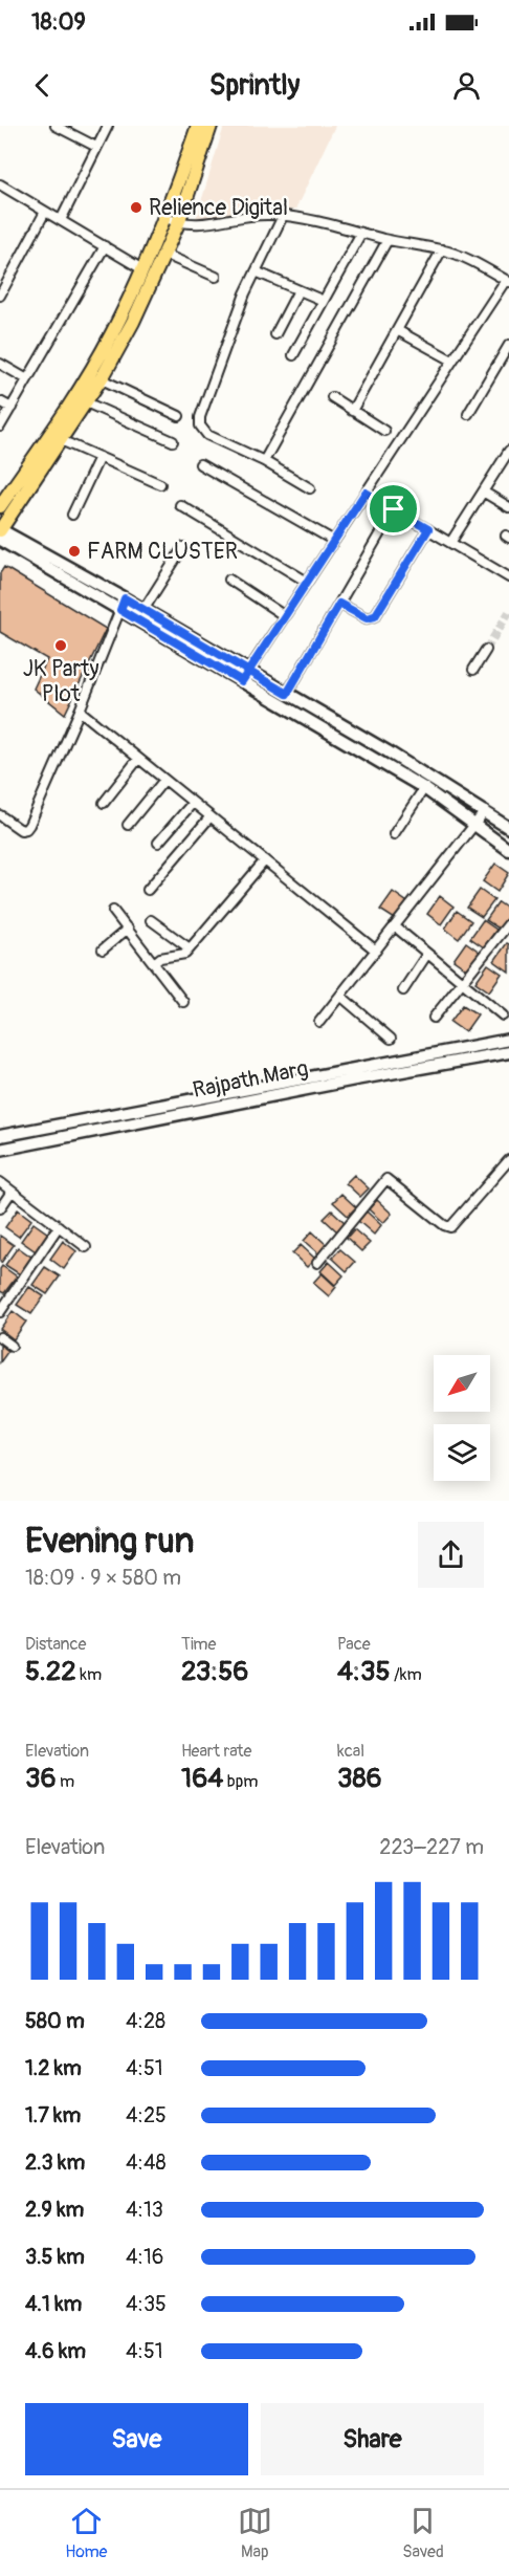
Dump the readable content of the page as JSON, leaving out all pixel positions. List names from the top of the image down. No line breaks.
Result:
{"streets":{"street":["Rajpath Marg"]},"places":["Relience Digital","FARM CLUSTER","JK Party Plot"],"north":"bottom left","page":{"status":"18:09","header":"Sprintly","heading":["Evening run","18:09 · 9 × 580 m"],"stats":[["Distance","5.22 km"],["Time","23:56"],["Pace","4:35 /km"],["Elevation","36 m"],["Heart rate","164 bpm"],["kcal","386"]],"chart":["Elevation","223–227 m"],"list":[{"name":"580 m","note":"4:28"},{"name":"1.2 km","note":"4:51"},{"name":"1.7 km","note":"4:25"},{"name":"2.3 km","note":"4:48"},{"name":"2.9 km","note":"4:13"},{"name":"3.5 km","note":"4:16"},{"name":"4.1 km","note":"4:35"},{"name":"4.6 km","note":"4:51"}],"buttons":["Save","Share"],"tabs":["Home","Map","Saved"]}}
